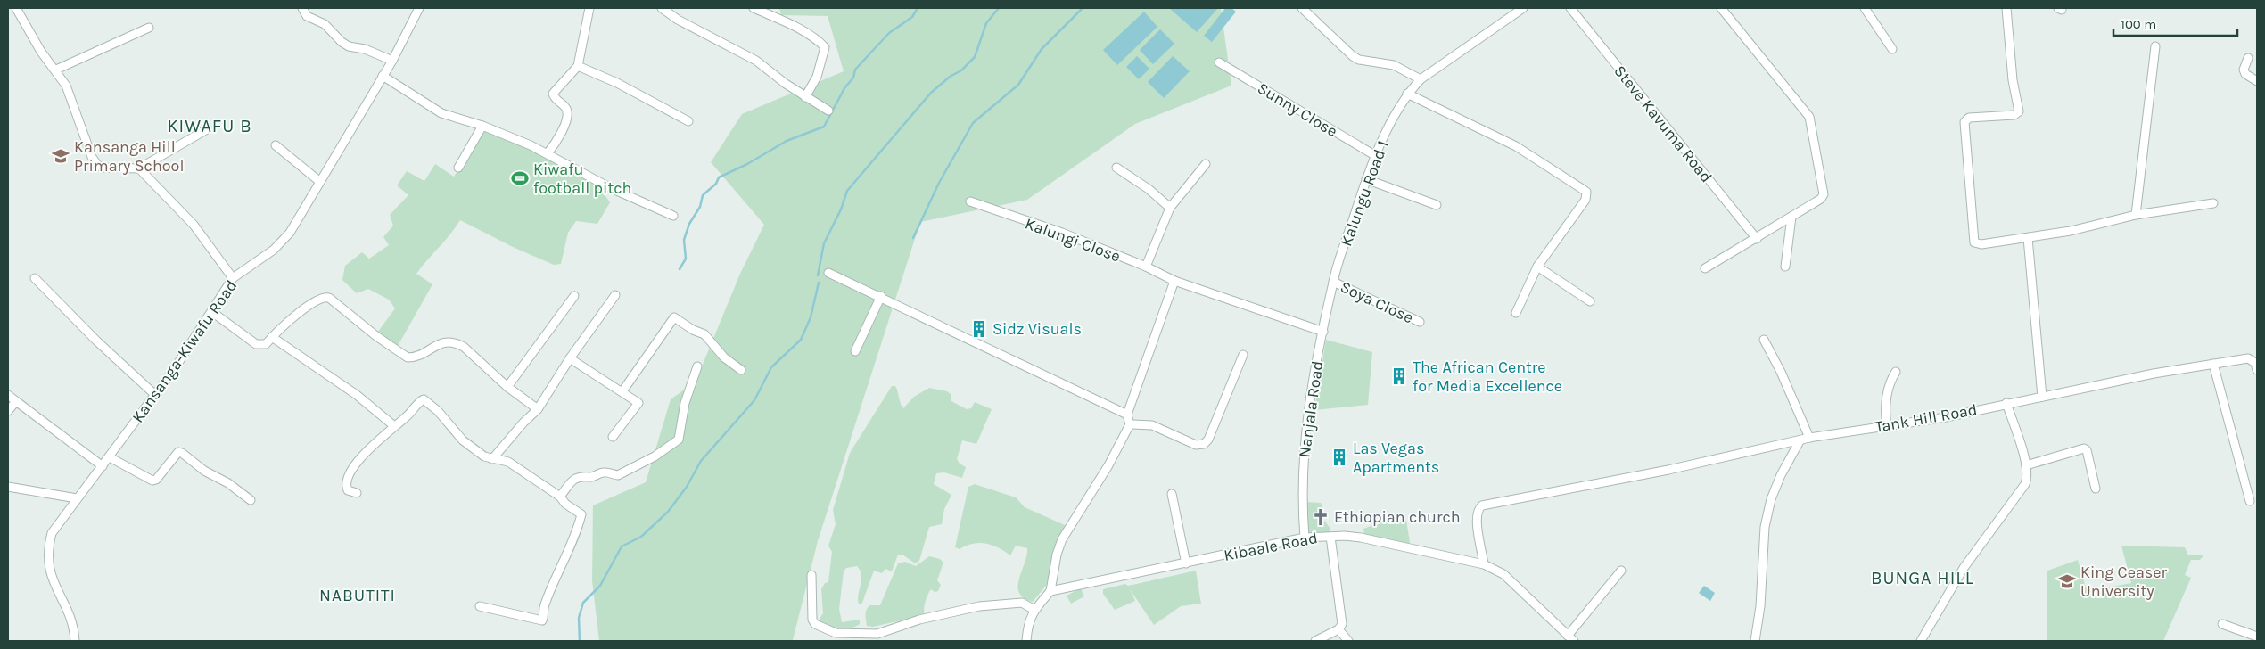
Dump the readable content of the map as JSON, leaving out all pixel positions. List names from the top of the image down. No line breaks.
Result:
{"streets":{"street":["Sunny Close","Steve Kavuma Road","Kalungu Road 1","Kalungi Close","Soya Close","Kansanga-Kiwafu Road","Nanjala Road","Tank Hill Road","Kibaale Road"]},"crossings":[["Sunny Close","Kalungu Road 1"],["Kalungu Road 1","Soya Close"],["Kalungu Road 1","Nanjala Road"],["Kalungi Close","Nanjala Road"],["Soya Close","Nanjala Road"],["Nanjala Road","Kibaale Road"],["Tank Hill Road","Kibaale Road"]],"districts":["KIWAFU B","BUNGA HILL","NABUTITI"],"places":{"school or university":["Kansanga Hill Primary School","King Ceaser University"],"sports":["Kiwafu football pitch"],"building":["Sidz Visuals","The African Centre for Media Excellence","Las Vegas Apartments"],"church":["Ethiopian church"]},"scale_bar":"100 m"}
